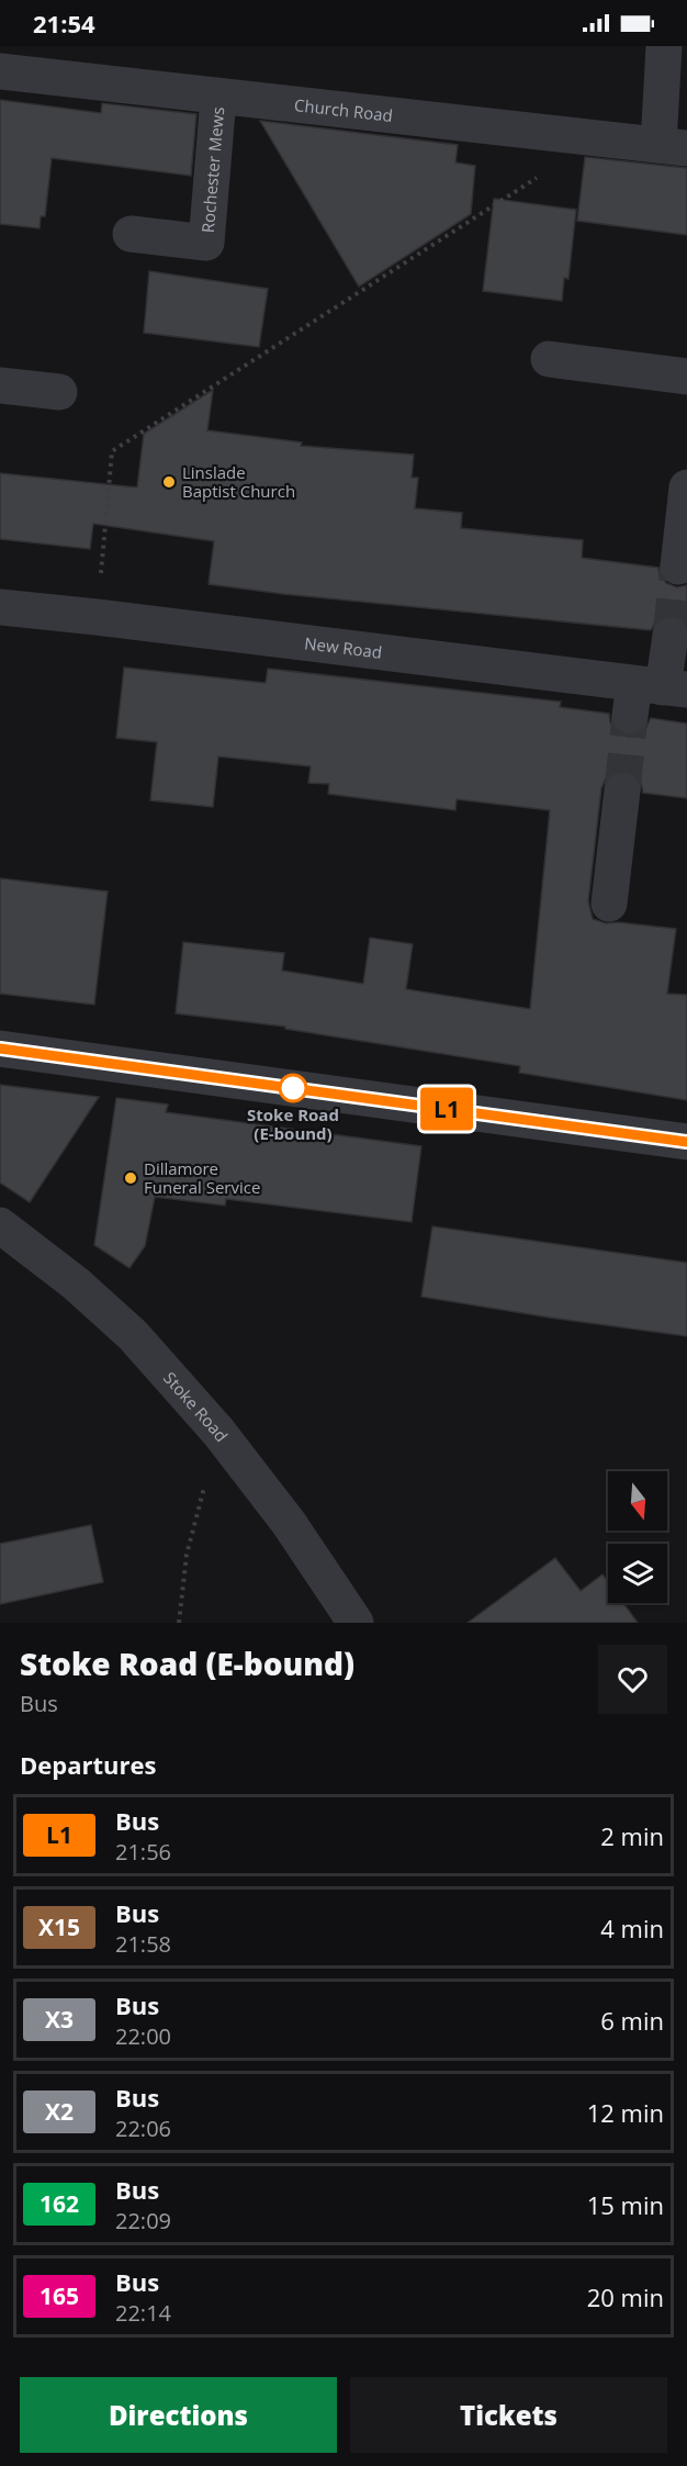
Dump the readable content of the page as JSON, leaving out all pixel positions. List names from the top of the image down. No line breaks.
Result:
{"streets":{"street":["Church Road","Rochester Mews","New Road","Stoke Road"]},"crossings":[["Church Road","Rochester Mews"]],"places":["Linslade Baptist Church","Stoke Road (E-bound)","Dillamore Funeral Service"],"lines":["bus line L1"],"north":"bottom","page":{"status":"21:54","on_map":"L1","heading":[["Stoke Road (E-bound)","Bus"],"Departures"],"list":[{"mark":"L1","name":"Bus","note":"21:56","value":"2 min"},{"mark":"X15","name":"Bus","note":"21:58","value":"4 min"},{"mark":"X3","name":"Bus","note":"22:00","value":"6 min"},{"mark":"X2","name":"Bus","note":"22:06","value":"12 min"},{"mark":"162","name":"Bus","note":"22:09","value":"15 min"},{"mark":"165","name":"Bus","note":"22:14","value":"20 min"}],"buttons":["Directions","Tickets"]}}
